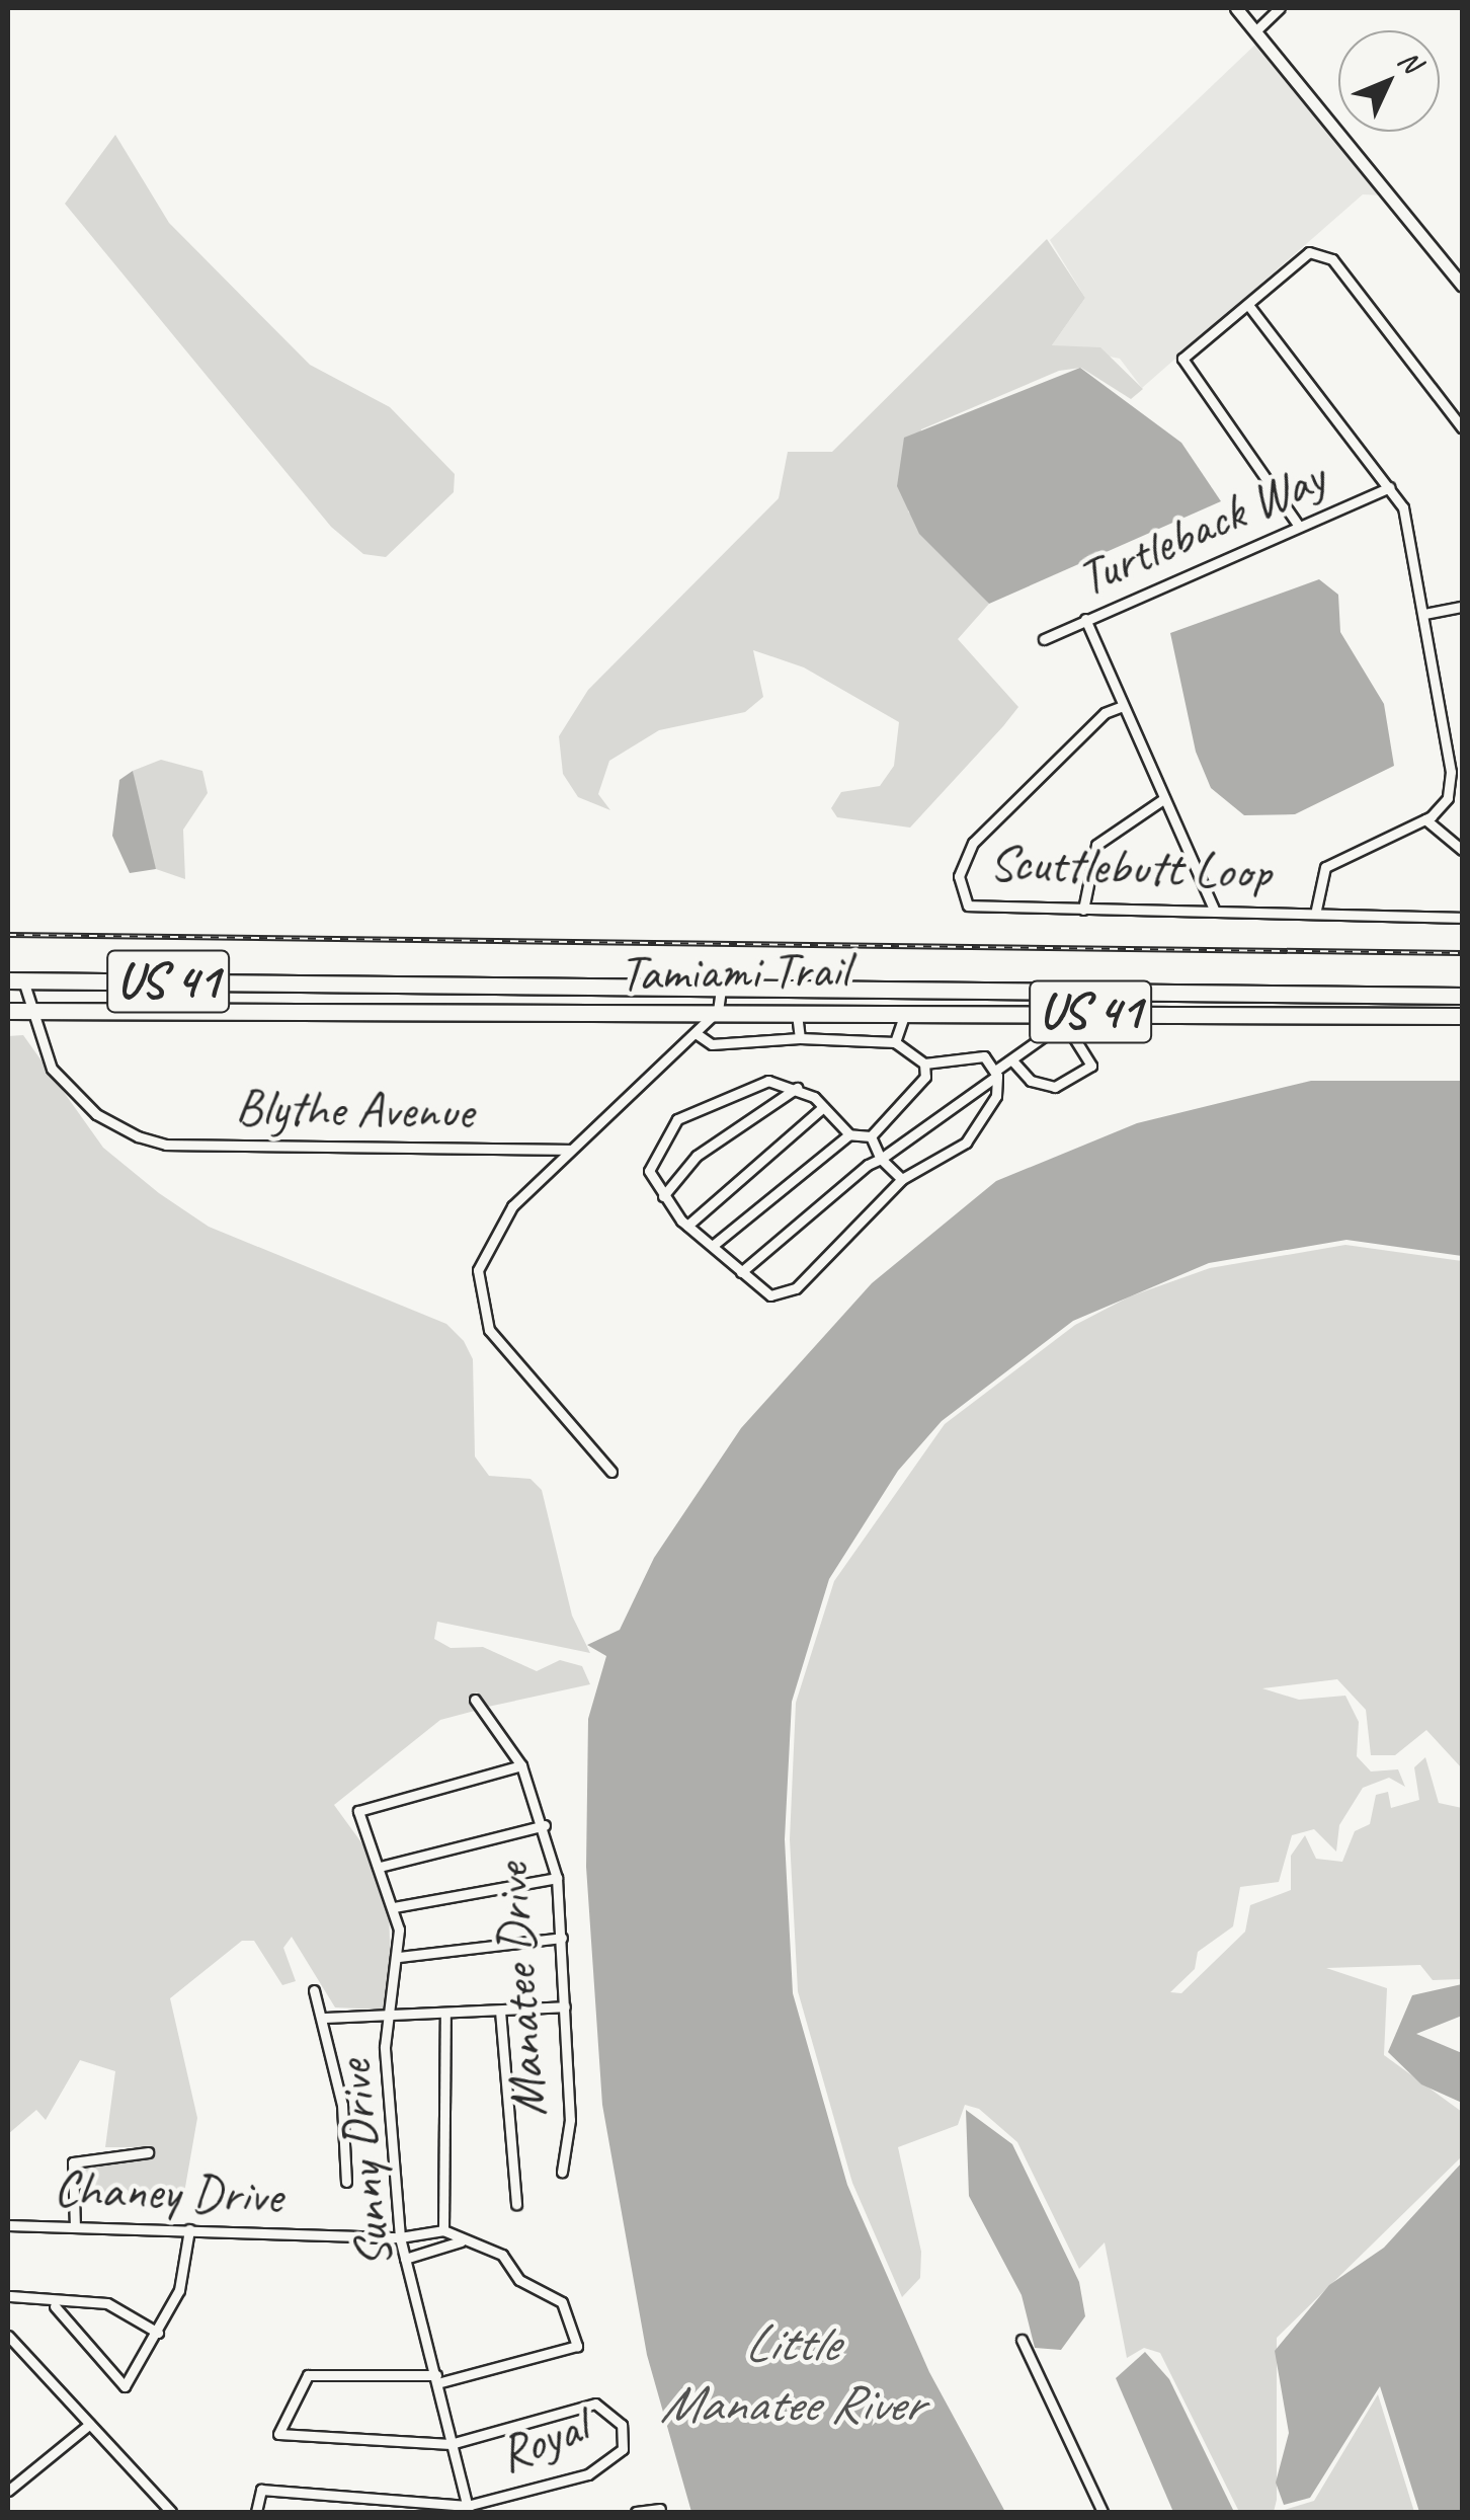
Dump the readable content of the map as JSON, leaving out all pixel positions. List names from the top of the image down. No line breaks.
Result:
{"streets":{"main road":["Tamiami Trail","US 41"],"street":["Turtleback Way","Scuttlebutt Loop","Blythe Avenue","Manatee Drive","Sunny Drive","Chaney Drive","Royal"]},"crossings":[["Tamiami Trail","Blythe Avenue"],["Manatee Drive","Sunny Drive"],["Sunny Drive","Chaney Drive"],["Sunny Drive","Royal"]],"water":["Little Manatee River"],"north":"top right"}
